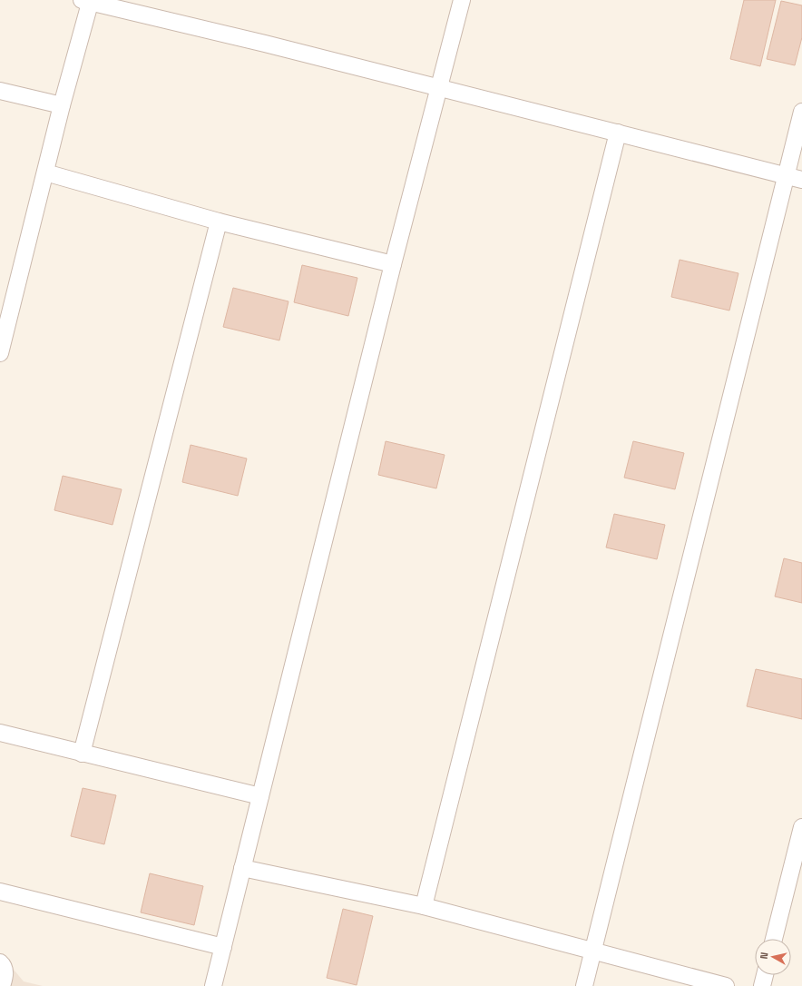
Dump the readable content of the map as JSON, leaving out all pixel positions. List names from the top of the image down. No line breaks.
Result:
{"north":"left"}
